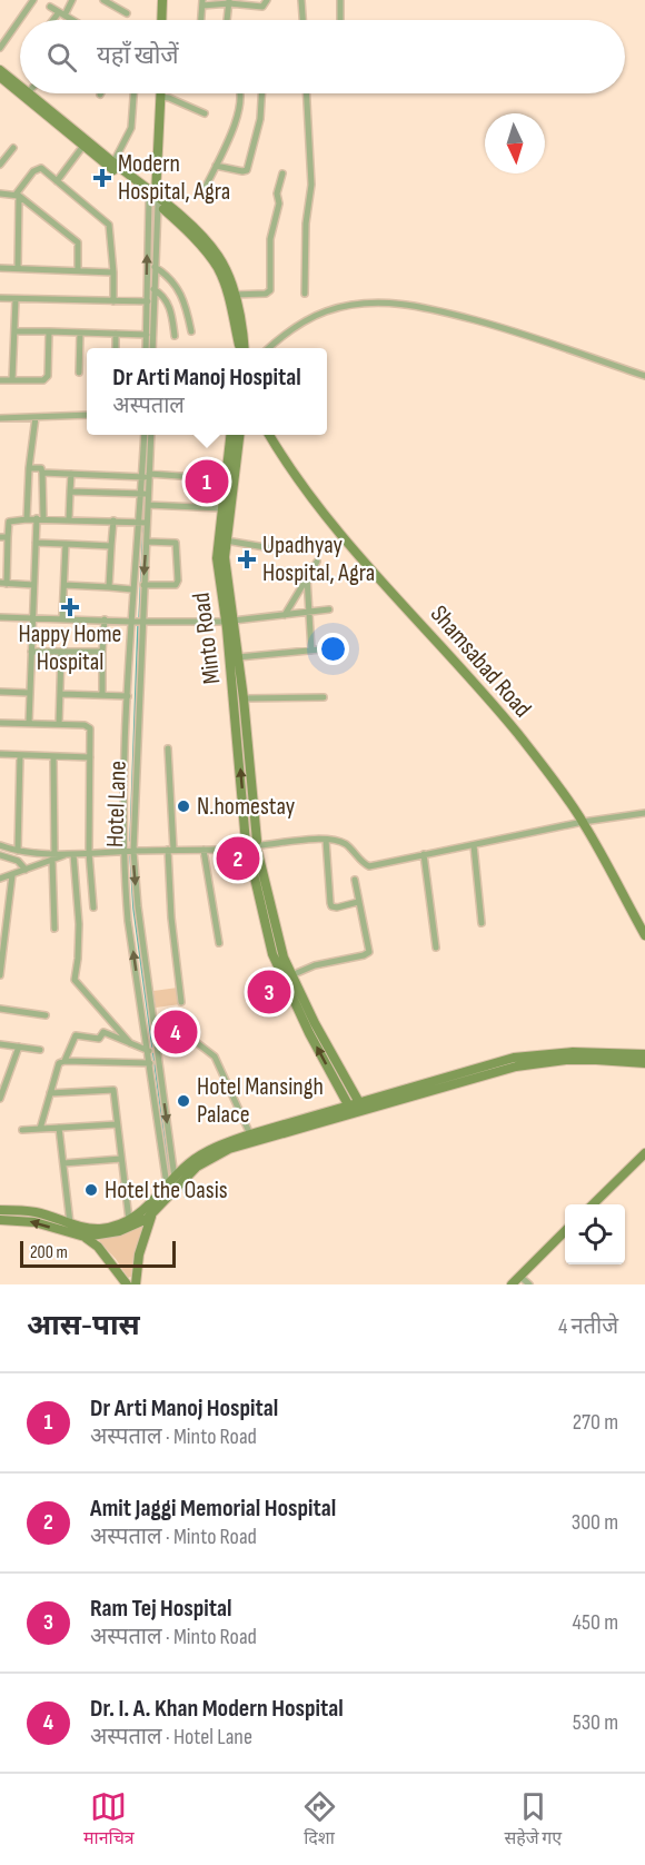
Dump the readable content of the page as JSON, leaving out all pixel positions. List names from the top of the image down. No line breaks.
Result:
{"streets":{"main road":["Minto Road","Shamsabad Road"],"street":["Hotel Lane"]},"places":{"health":["Modern Hospital, Agra","Upadhyay Hospital, Agra","Happy Home Hospital"],"other":["N.homestay","Hotel Mansingh Palace","Hotel the Oasis"]},"scale_bar":"200 m","north":"bottom","page":{"search":"यहाँ खोजें","popup":["Dr Arti Manoj Hospital","अस्पताल"],"pins":["1","2","3","4"],"scale":"200 m","heading":["आस-पास","4 नतीजे"],"list":[{"mark":"1","name":"Dr Arti Manoj Hospital","note":"अस्पताल · Minto Road","value":"270 m"},{"mark":"2","name":"Amit Jaggi Memorial Hospital","note":"अस्पताल · Minto Road","value":"300 m"},{"mark":"3","name":"Ram Tej Hospital","note":"अस्पताल · Minto Road","value":"450 m"},{"mark":"4","name":"Dr. I. A. Khan Modern Hospital","note":"अस्पताल · Hotel Lane","value":"530 m"}],"nav":["मानचित्र","दिशा","सहेजे गए"]}}
